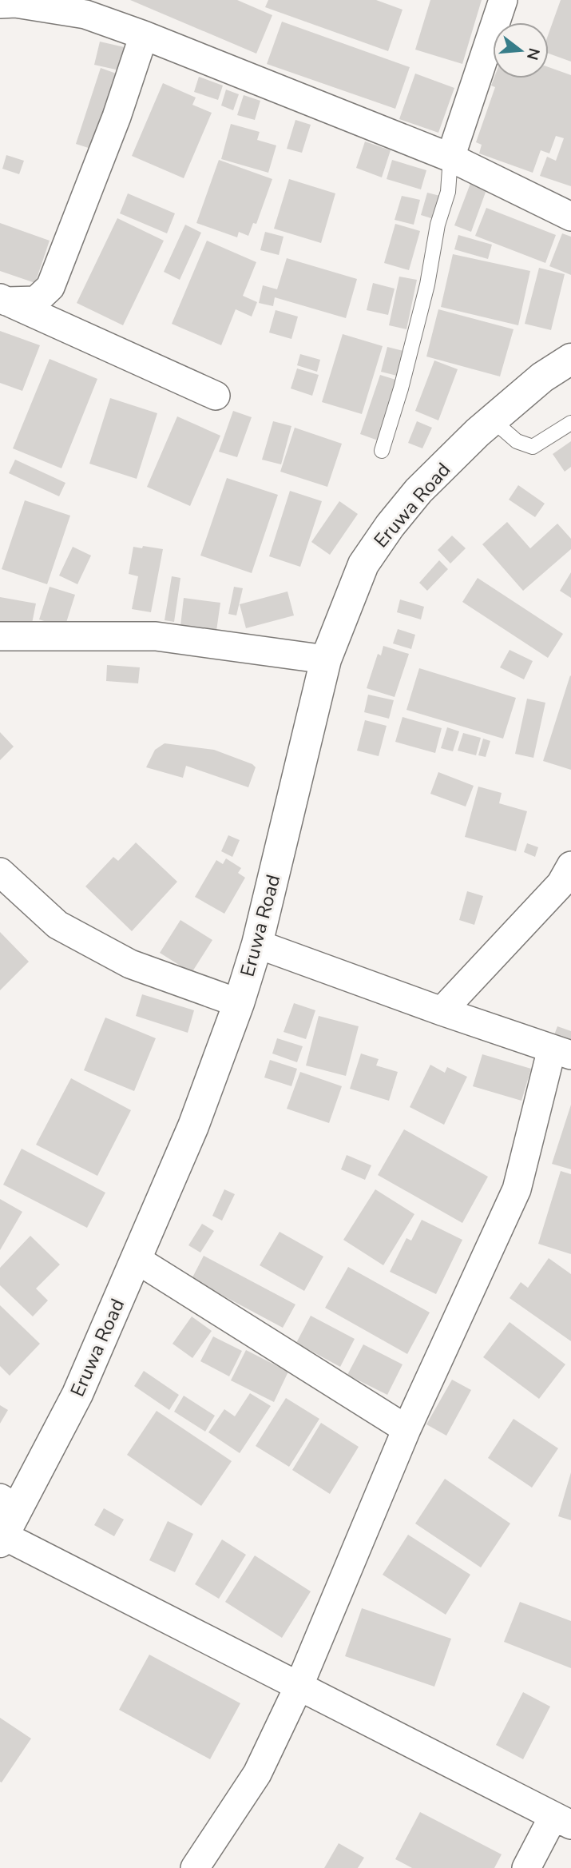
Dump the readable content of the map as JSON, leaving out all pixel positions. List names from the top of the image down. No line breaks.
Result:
{"streets":{"main road":["Eruwa Road"]},"north":"right"}
